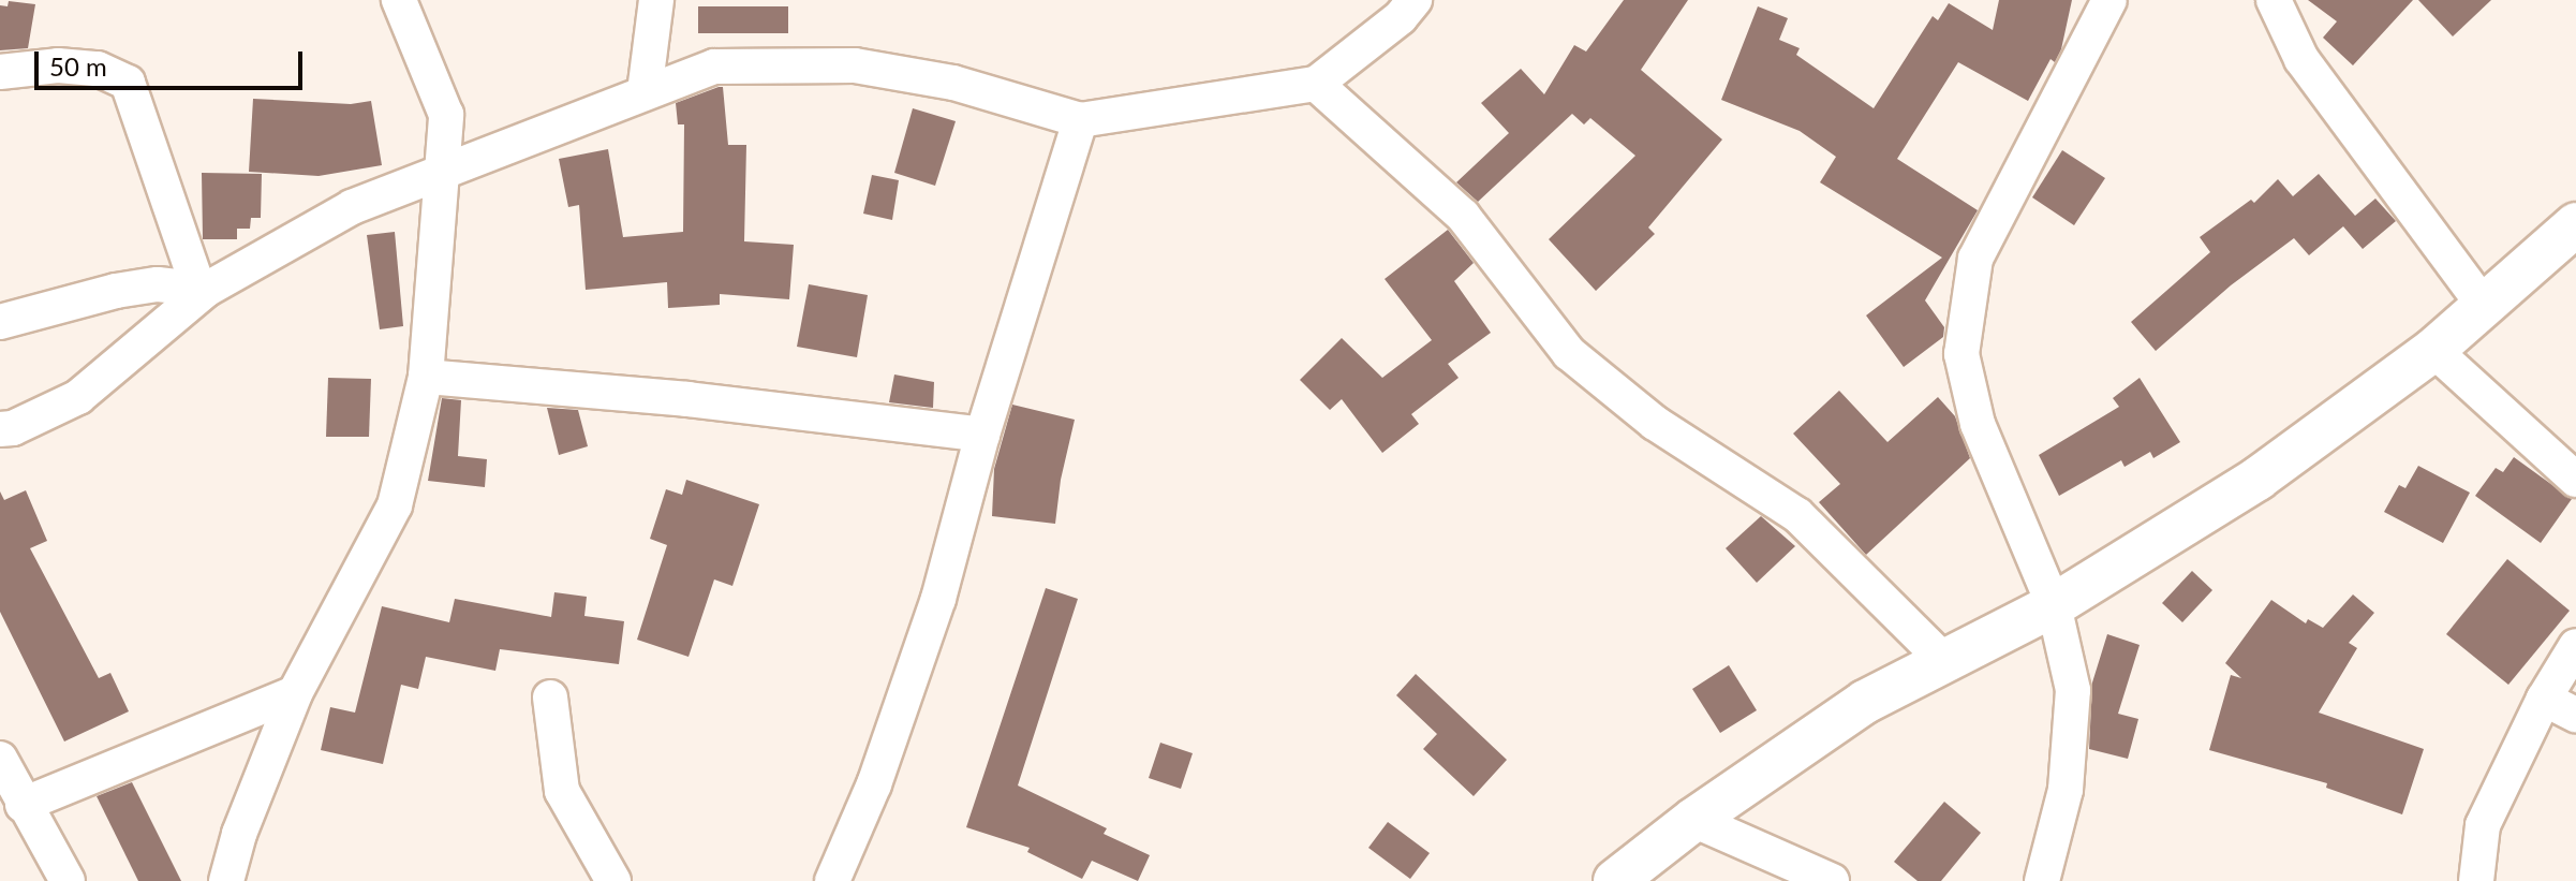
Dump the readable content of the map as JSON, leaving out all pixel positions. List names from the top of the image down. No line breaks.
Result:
{"scale_bar":"50 m"}
